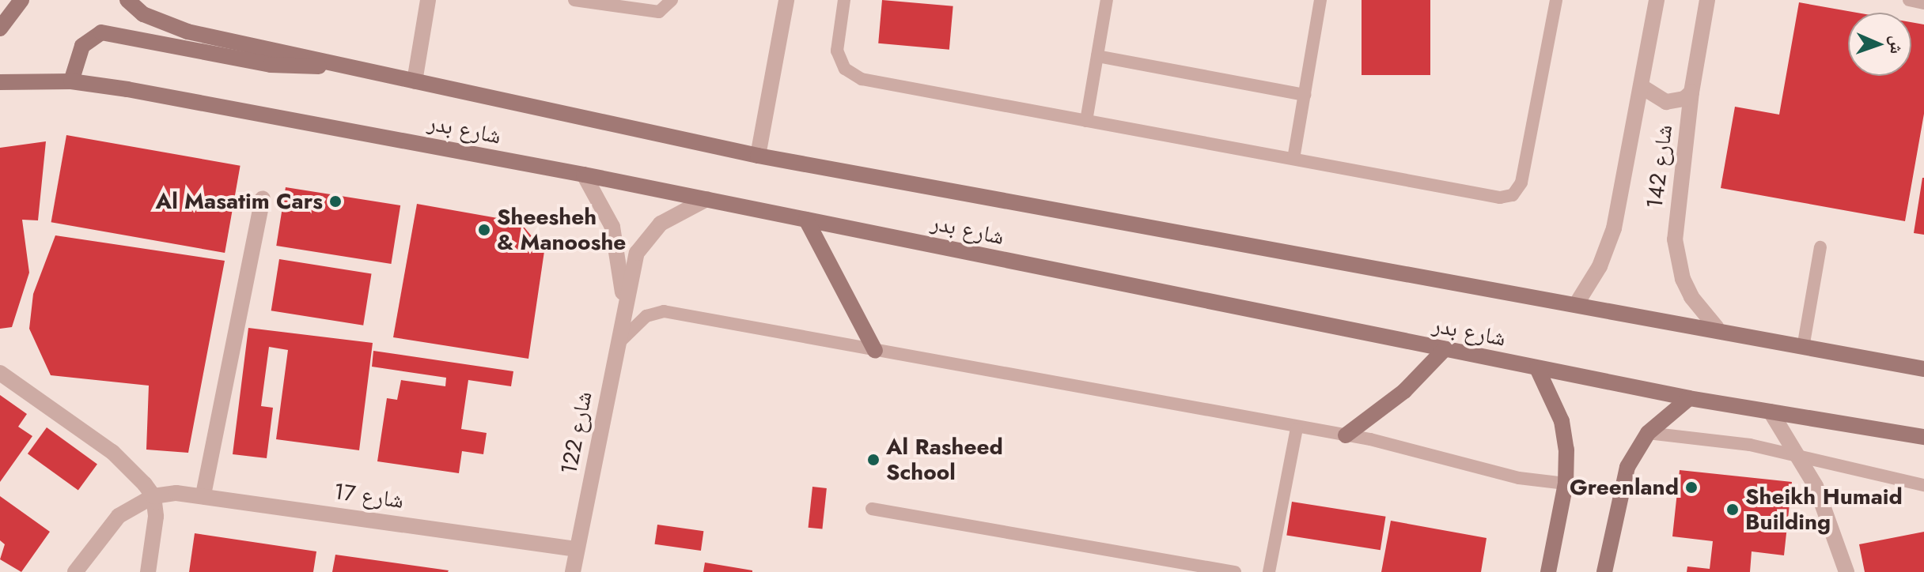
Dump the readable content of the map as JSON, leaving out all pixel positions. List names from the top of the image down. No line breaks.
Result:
{"streets":{"main road":["شارع بدر"],"street":["شارع 142","شارع 122","شارع 17"]},"crossings":[["شارع بدر","شارع 142"],["شارع بدر","شارع 122"],["شارع 122","شارع 17"]],"places":["Al Masatim Cars","Sheesheh & Manooshe","Al Rasheed School","Greenland","Sheikh Humaid Building"],"north":"right"}
